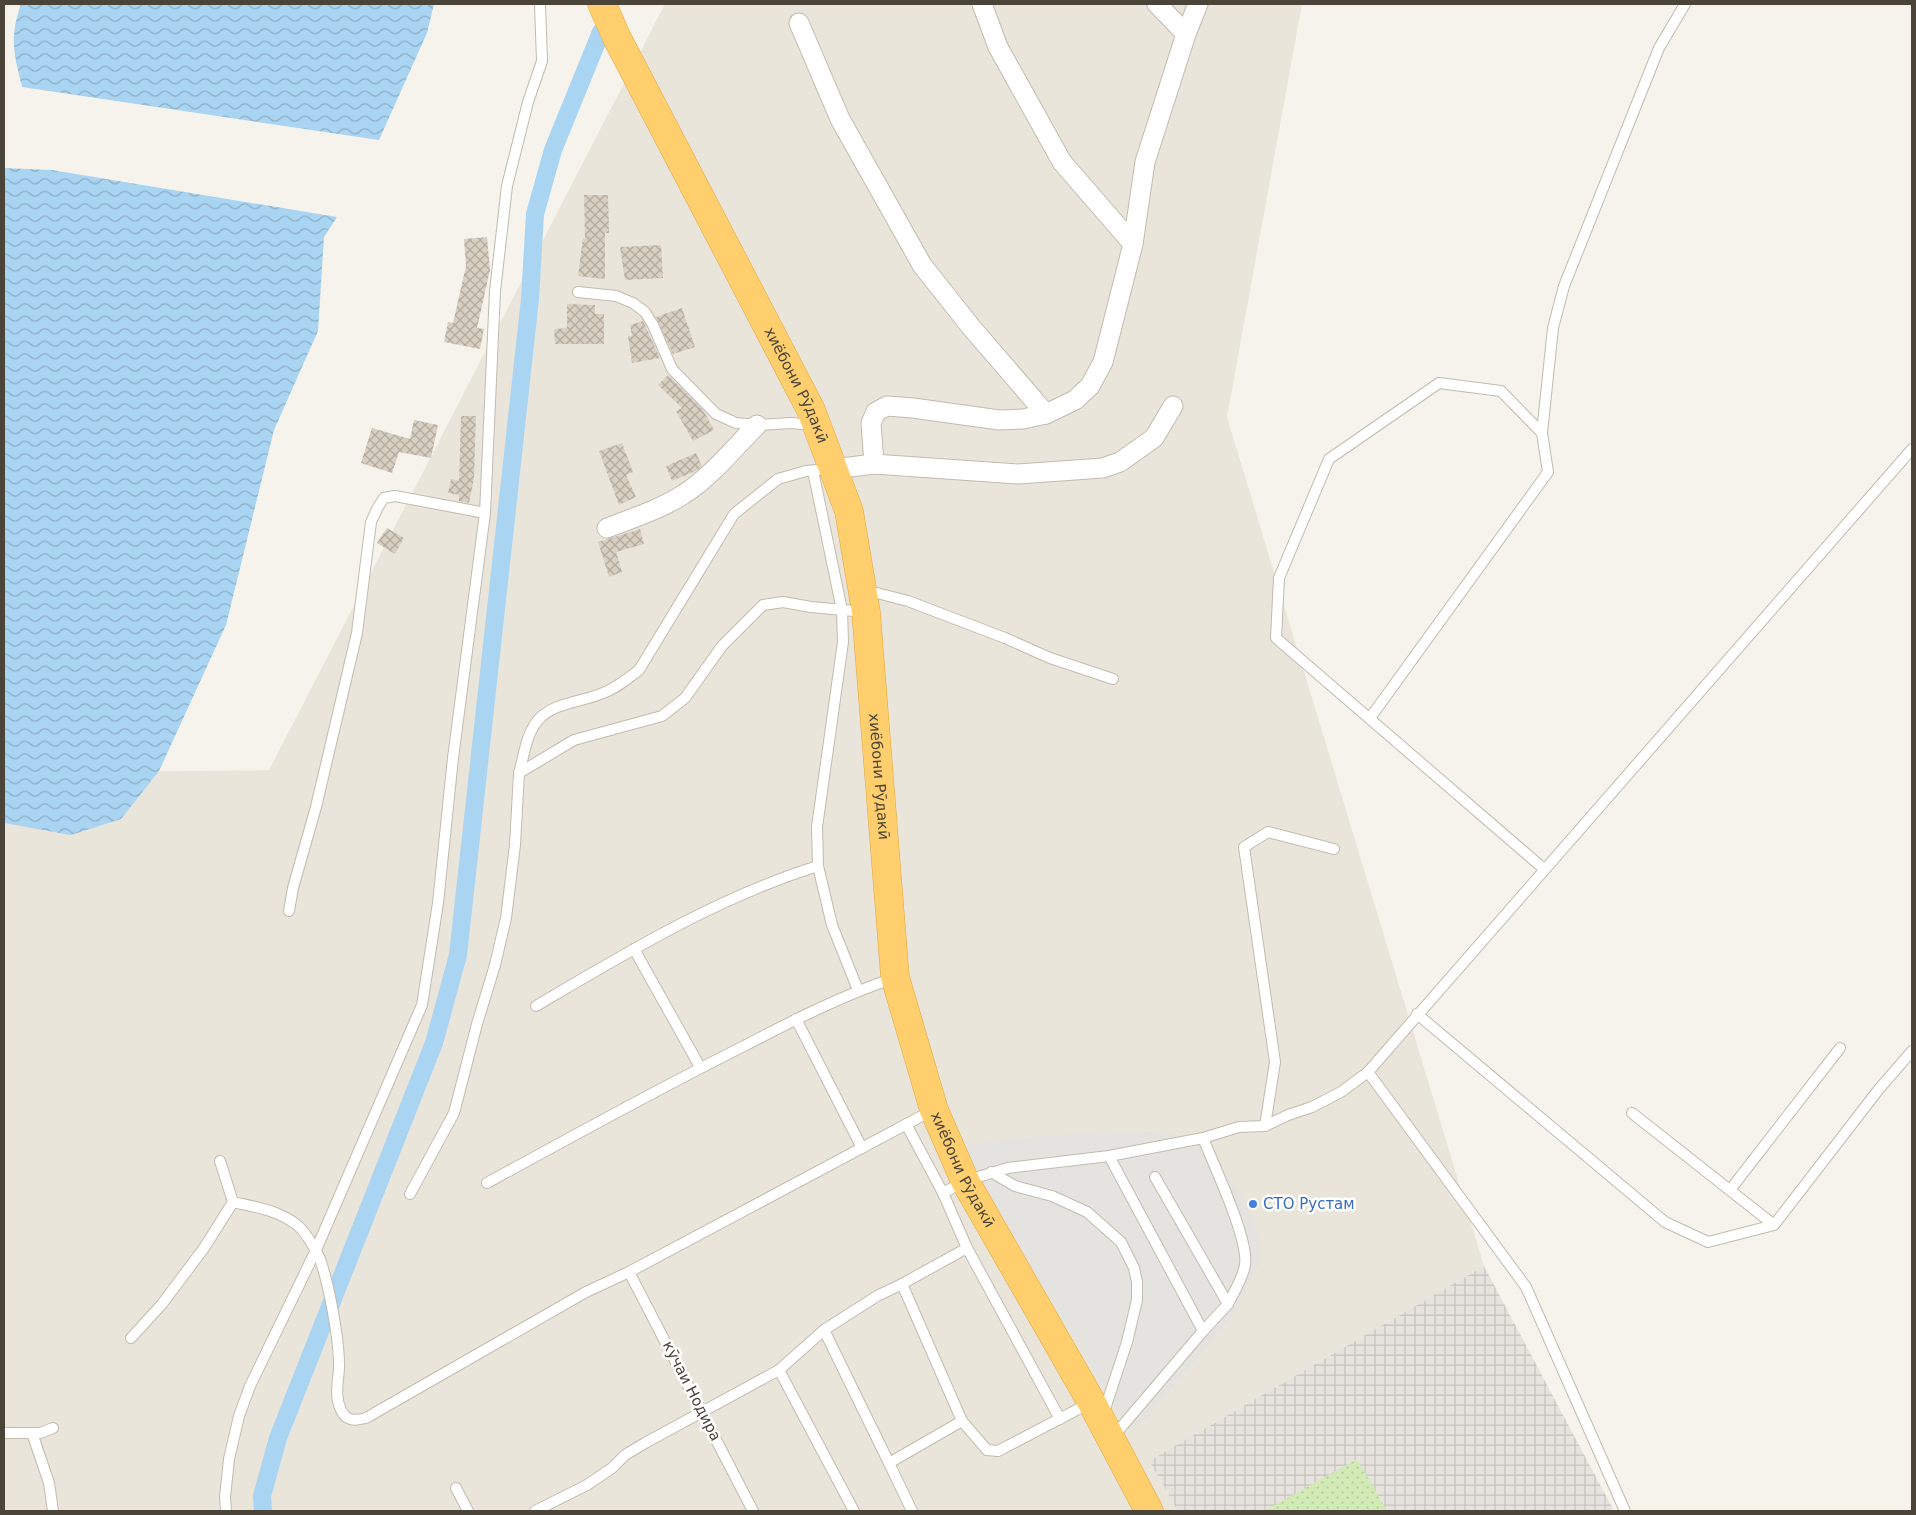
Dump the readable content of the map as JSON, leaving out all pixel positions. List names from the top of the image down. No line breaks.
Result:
{"streets":{"highway":["хиёбони Рӯдакӣ"],"lane":["кӯчаи Нодира"]},"places":["СТО Рустам"]}
